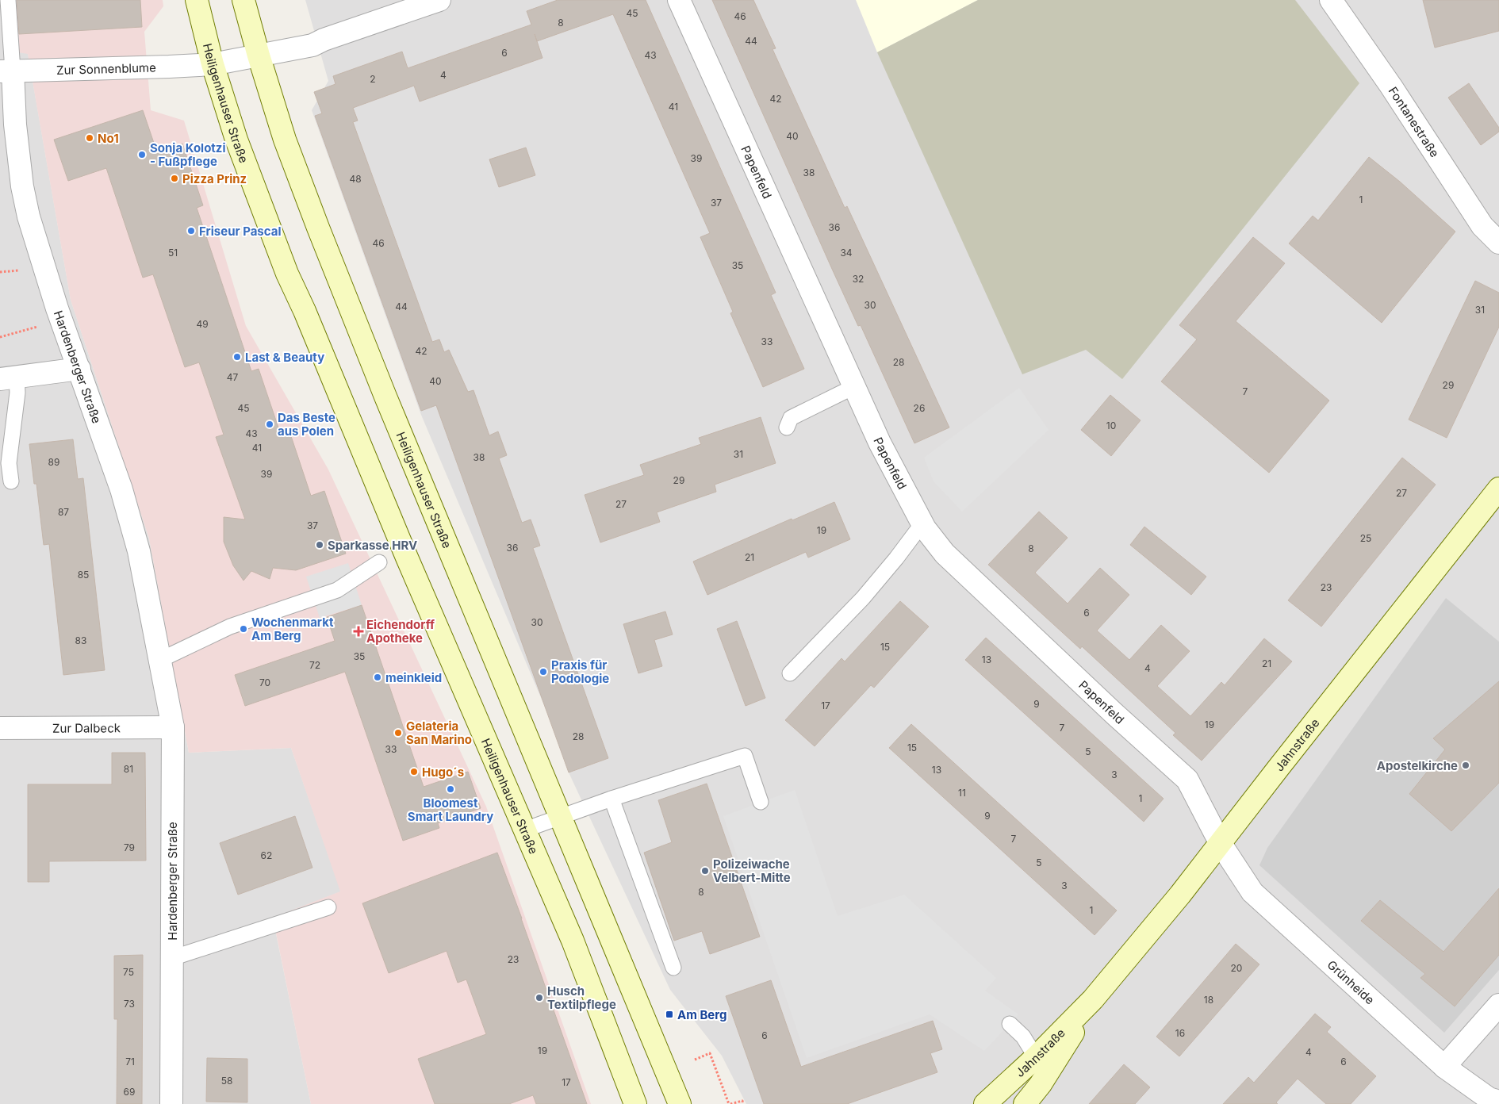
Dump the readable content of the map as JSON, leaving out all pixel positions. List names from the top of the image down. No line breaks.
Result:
{"streets":{"main road":["Heiligenhauser Straße","Jahnstraße"],"street":["Zur Sonnenblume","Fontanestraße","Papenfeld","Hardenberger Straße","Zur Dalbeck","Grünheide"]},"crossings":[["Zur Sonnenblume","Heiligenhauser Straße"],["Zur Sonnenblume","Hardenberger Straße"],["Papenfeld","Jahnstraße"],["Papenfeld","Grünheide"],["Hardenberger Straße","Zur Dalbeck"],["Jahnstraße","Grünheide"]],"places":{"other":["No1","Sonja Kolotzi - Fußpflege","Pizza Prinz","Friseur Pascal","Last & Beauty","Das Beste aus Polen","Sparkasse HRV","Wochenmarkt Am Berg","Praxis für Podologie","meinkleid","Gelateria San Marino","Apostelkirche","Hugo´s","Bloomest Smart Laundry","Polizeiwache Velbert-Mitte","Husch Textilpflege"],"health":["Eichendorff Apotheke"],"transit":["Am Berg"]},"house_numbers":["45","46","8","44","6","43","4","2","42","41","40","39","38","48","1","37","36","46","51","34","35","32","30","44","31","49","33","42","28","47","40","29","7","45","26","10","43","41","31","38","89","39","29","27","27","87","37","19","25","36","8","21","85","23","6","30","83","15","35","13","21","72","4","70","9","17","19","7","28","15","33","5","81","13","3","11","1","9","7","79","62","5","3","8","1","23","20","75","18","73","16","6","19","4","71","6","58","17","69"]}
